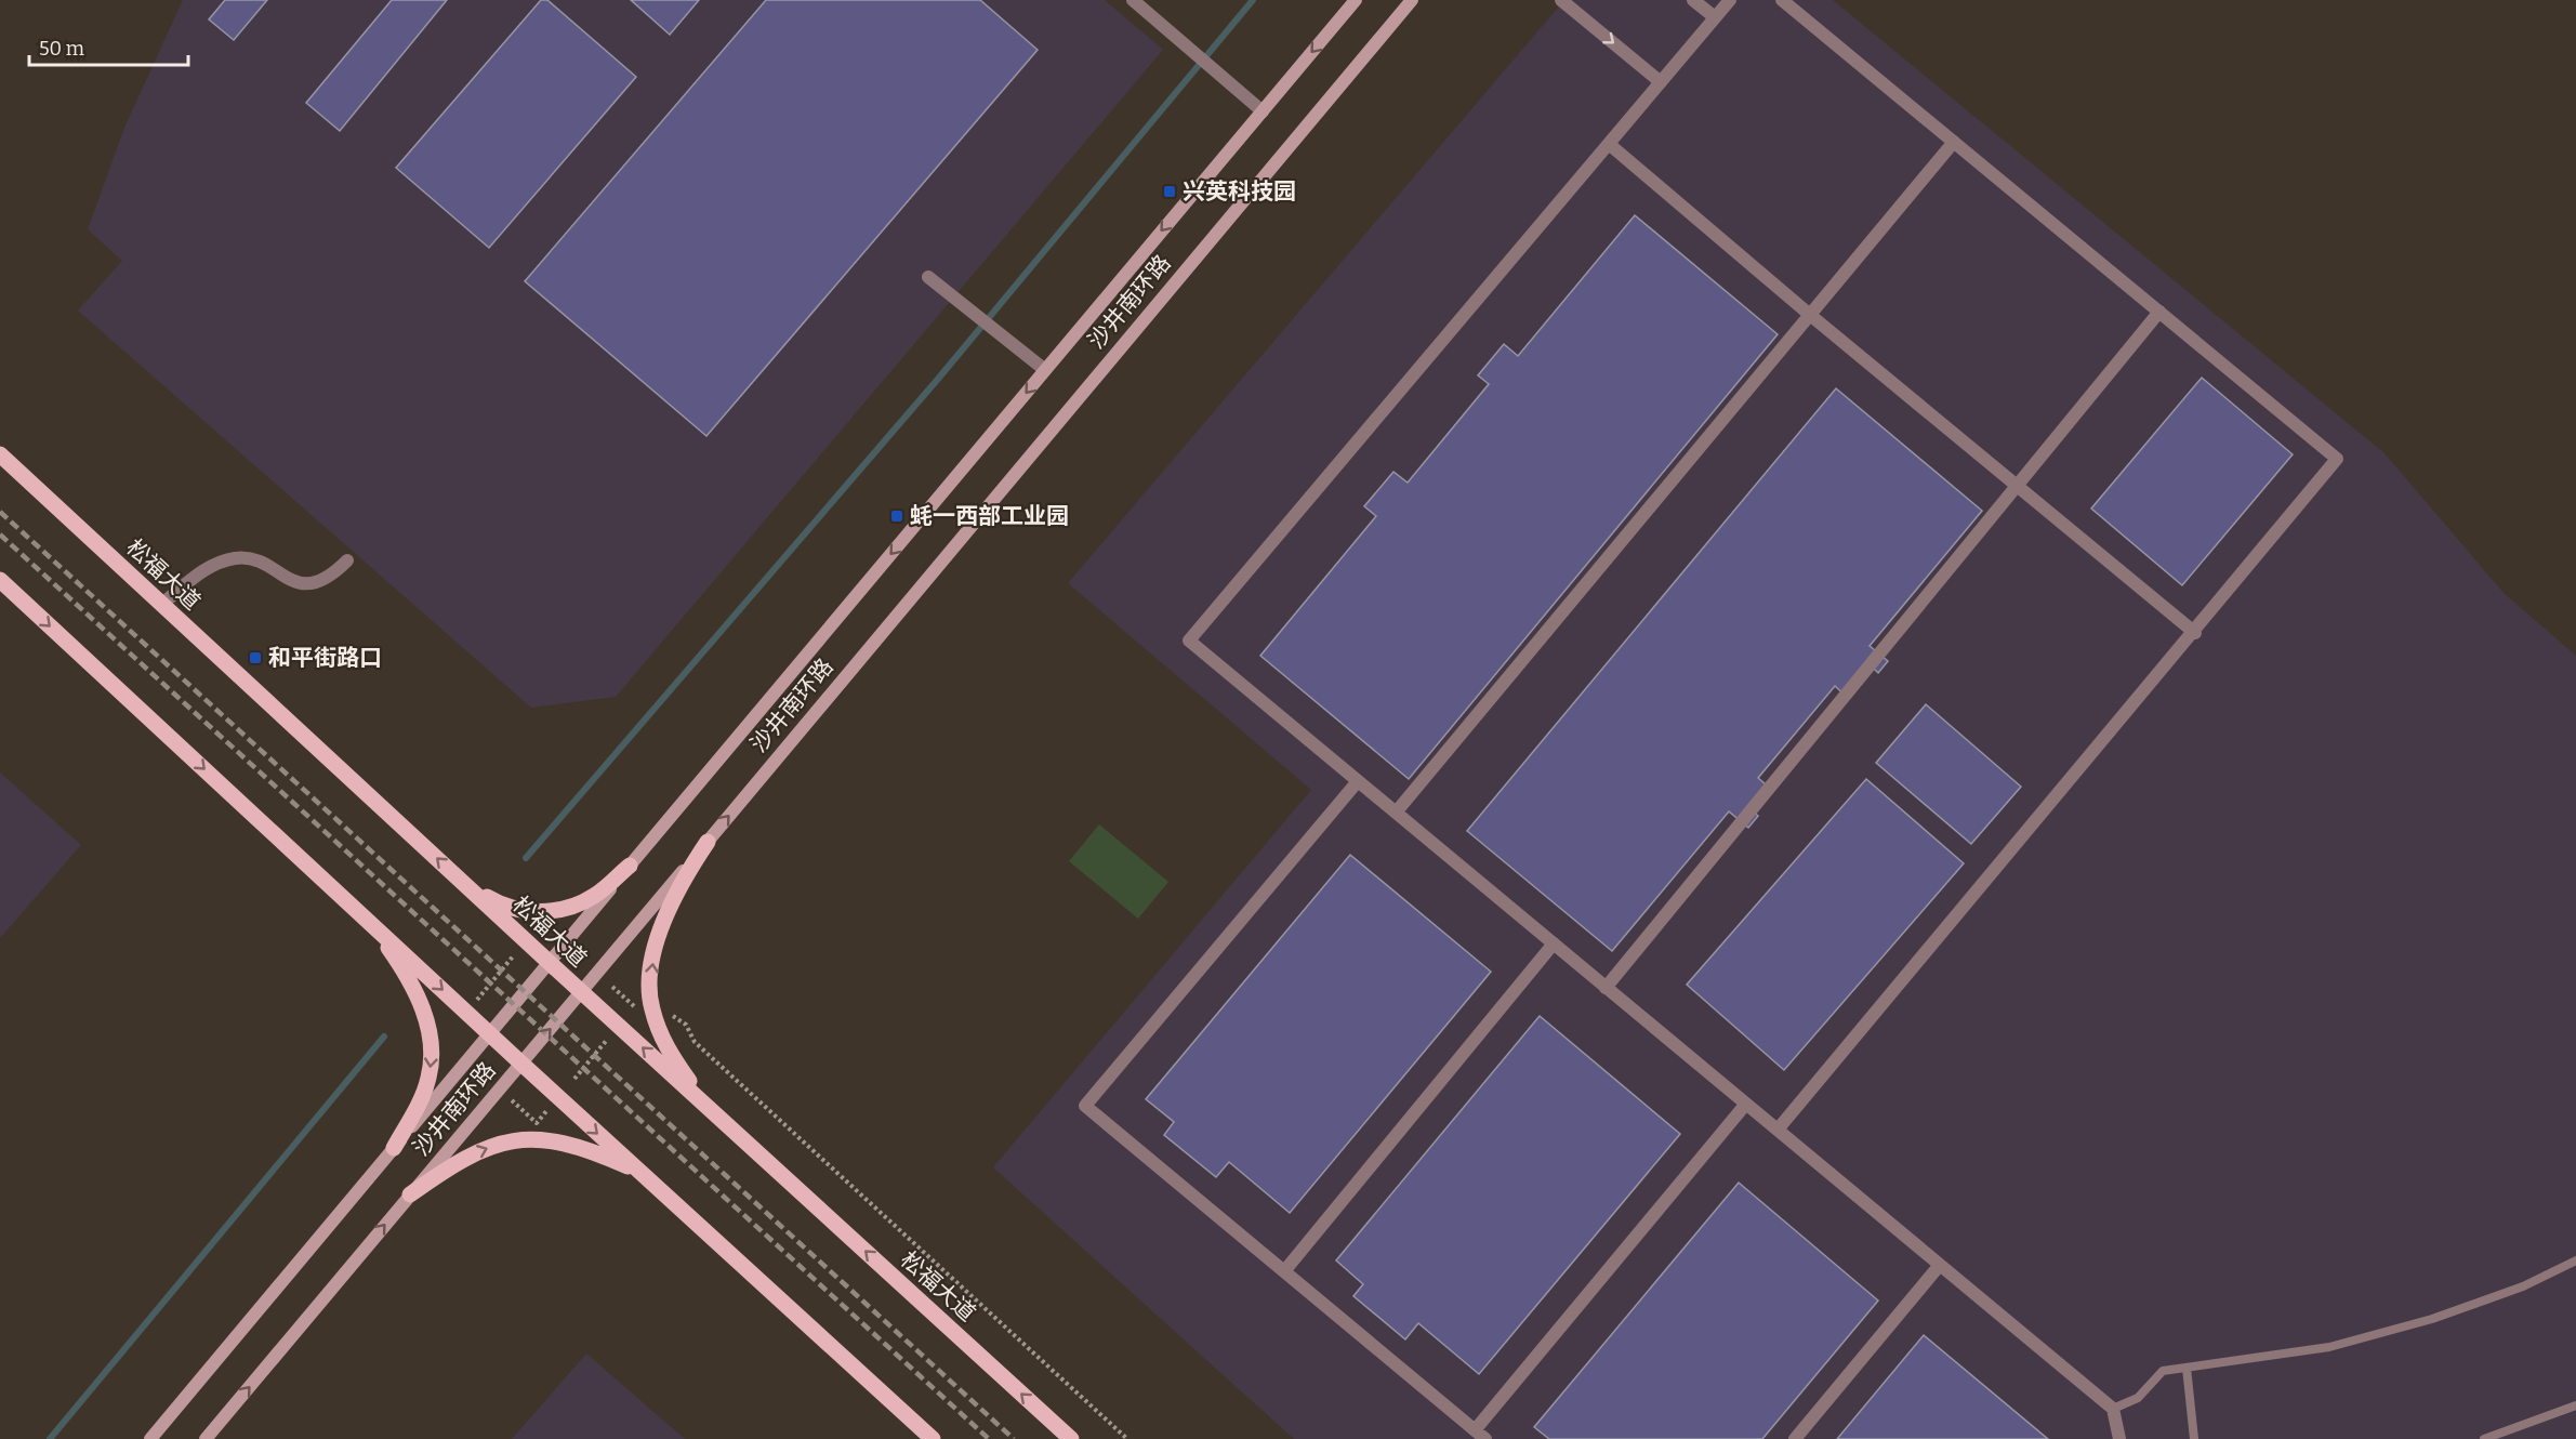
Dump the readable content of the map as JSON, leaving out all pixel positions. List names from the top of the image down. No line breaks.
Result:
{"streets":{"main road":["沙井南环路","松福大道"]},"crossings":[["沙井南环路","松福大道"]],"places":{"transit":["兴英科技园","蚝一西部工业园","和平街路口"]},"scale_bar":"50 m"}
